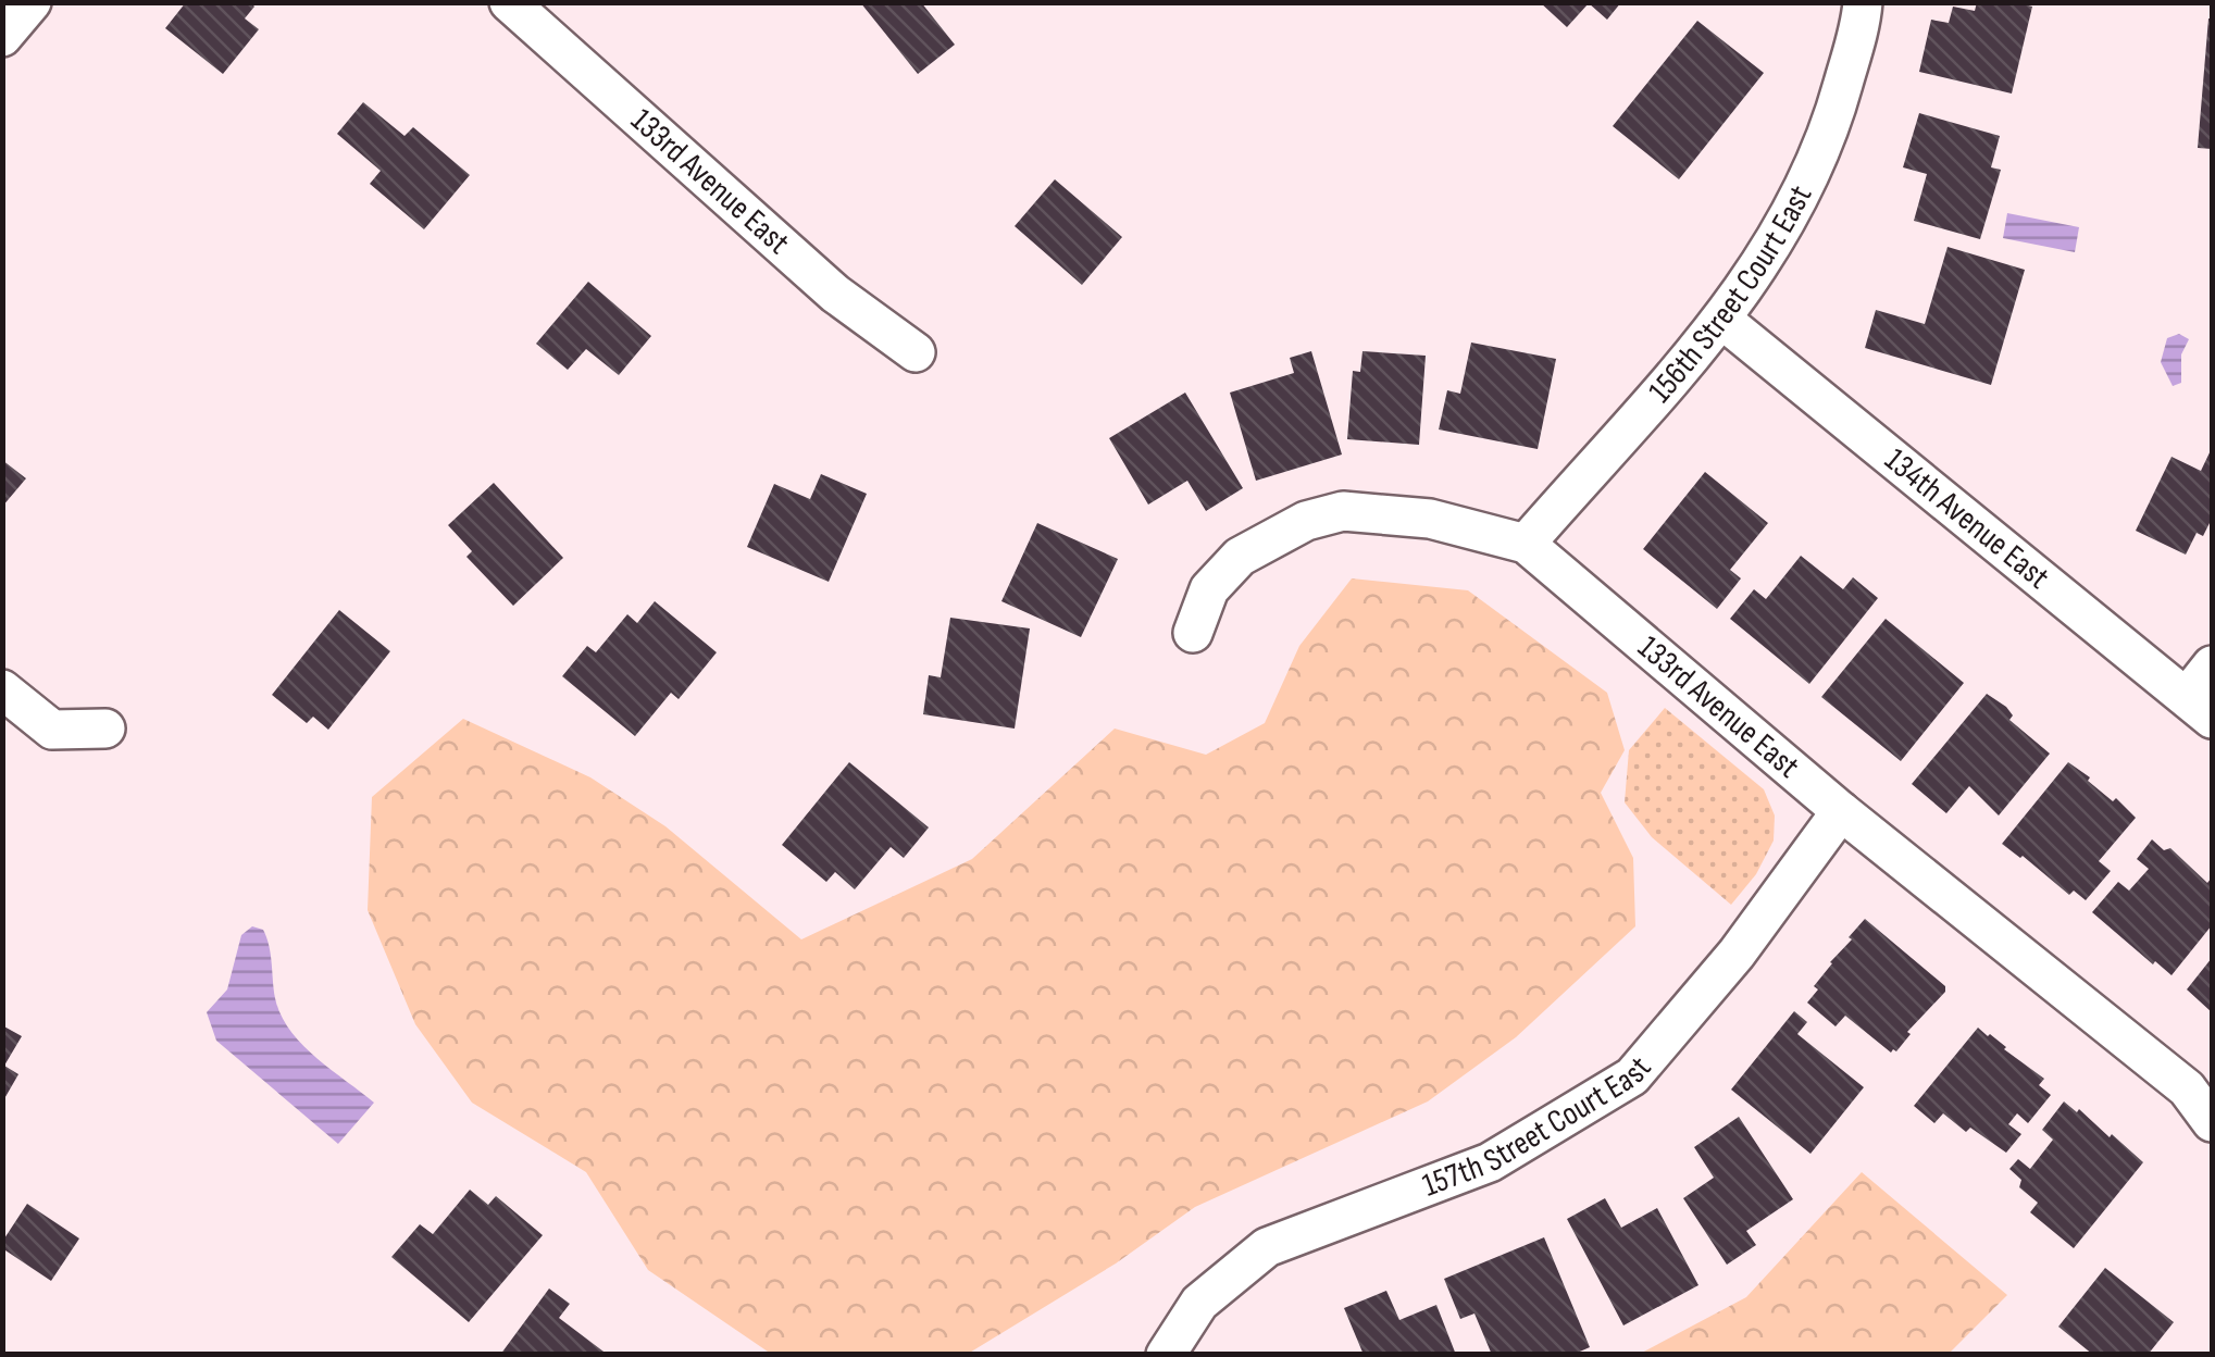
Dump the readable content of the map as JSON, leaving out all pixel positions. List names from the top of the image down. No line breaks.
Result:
{"streets":{"street":["133rd Avenue East","156th Street Court East","134th Avenue East","157th Street Court East"]},"crossings":[["133rd Avenue East","156th Street Court East"],["133rd Avenue East","157th Street Court East"],["156th Street Court East","134th Avenue East"]]}
